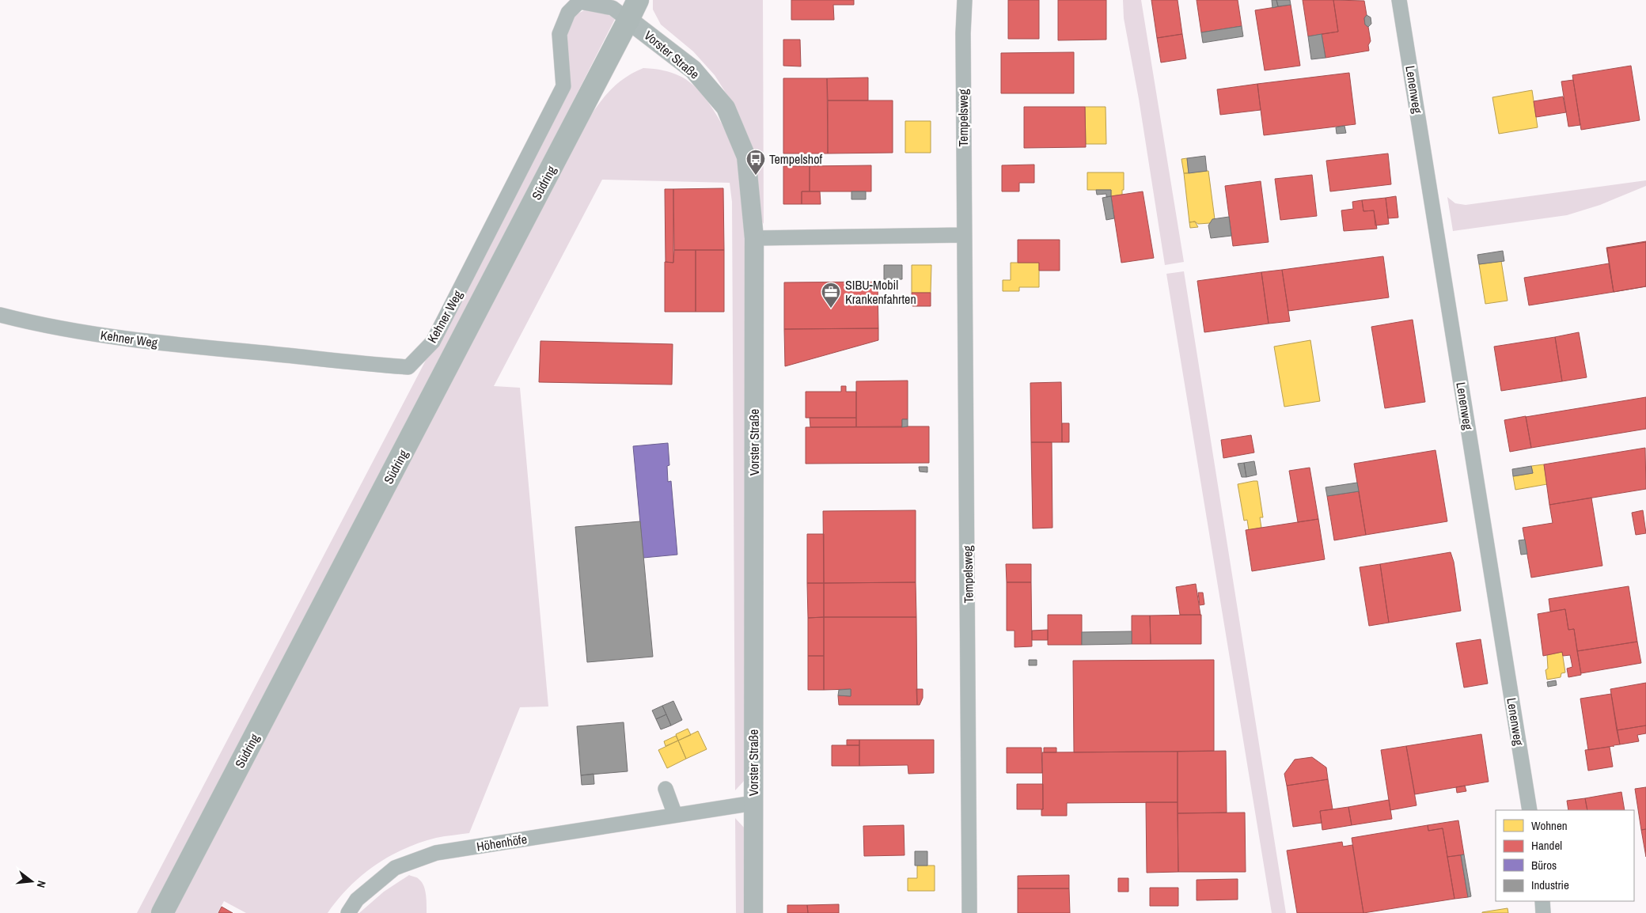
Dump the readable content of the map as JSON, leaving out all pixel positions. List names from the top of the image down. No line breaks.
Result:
{"streets":{"main road":["Südring"],"street":["Vorster Straße","Lenenweg","Tempelsweg","Kehner Weg","Höhenhöfe"]},"crossings":[["Vorster Straße","Südring"],["Vorster Straße","Kehner Weg"],["Vorster Straße","Höhenhöfe"],["Südring","Kehner Weg"]],"places":{"bus stop":["Tempelshof"],"office":["SIBU-Mobil Krankenfahrten"]},"legend":["Wohnen","Handel","Büros","Industrie"],"north":"right"}
